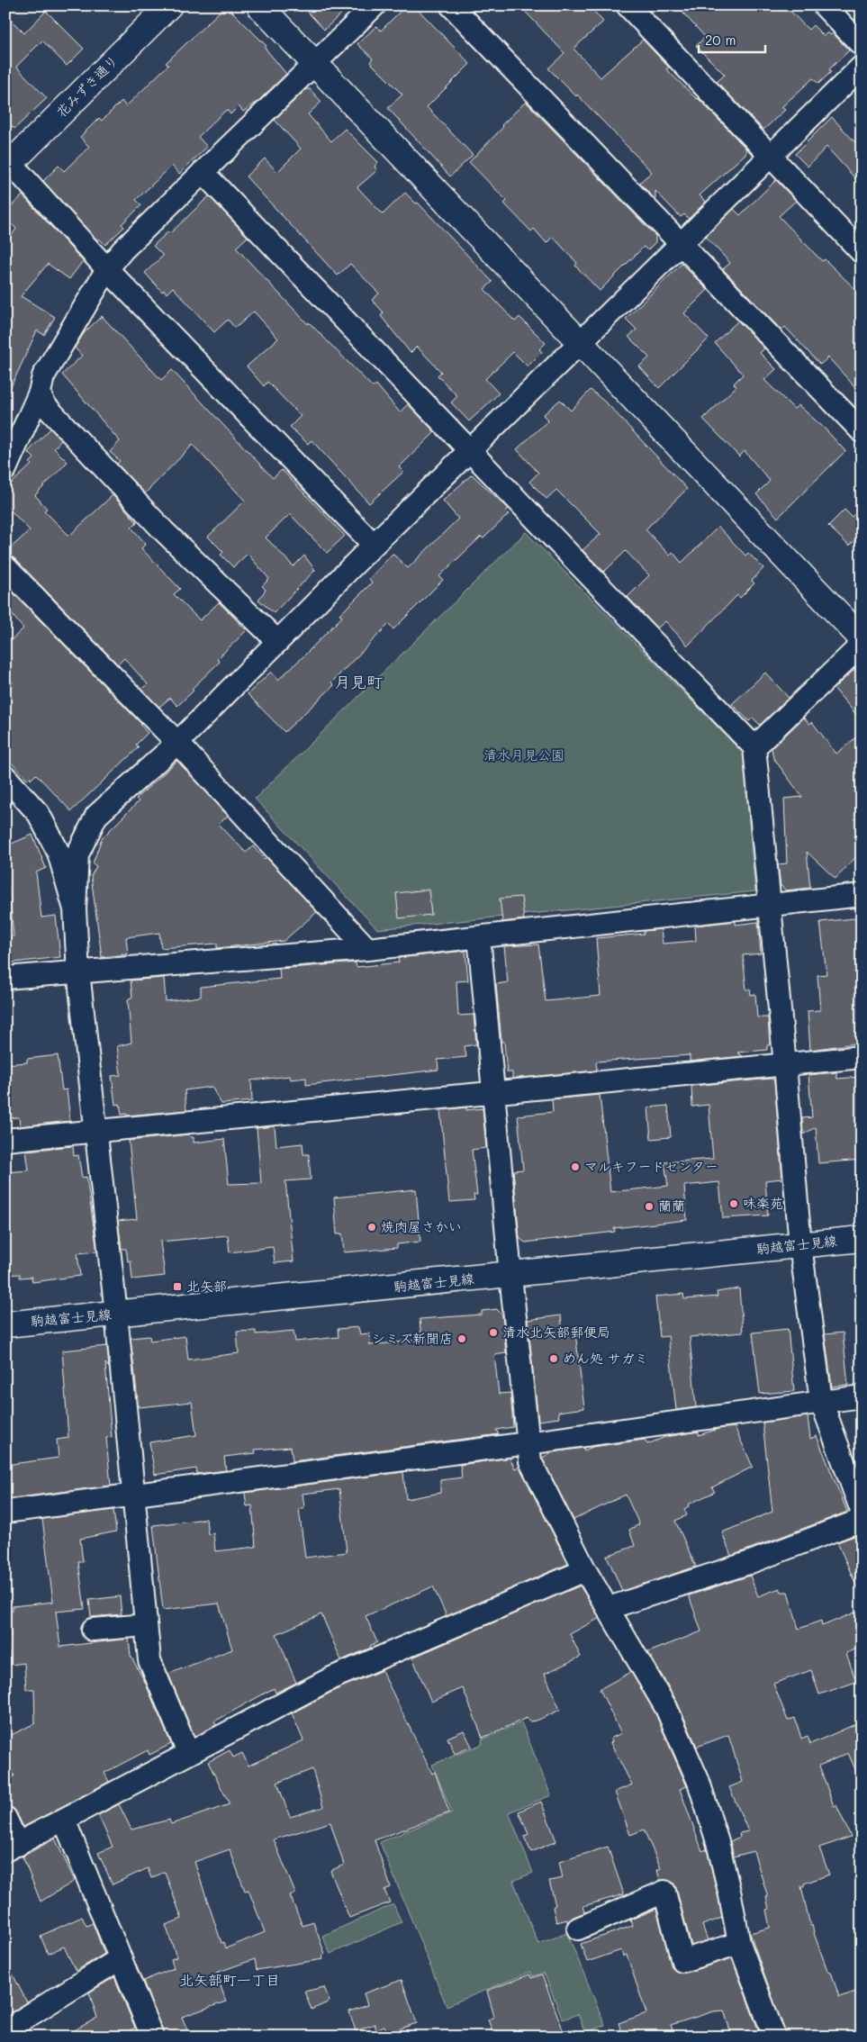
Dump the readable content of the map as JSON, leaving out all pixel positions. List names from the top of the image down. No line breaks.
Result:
{"streets":{"street":["花みずき通り","駒越富士見線"]},"districts":["月見町","北矢部町一丁目"],"parks":["清水月見公園"],"places":{"other":["マルキフードセンター","味楽苑","蘭蘭","焼肉屋さかい","清水北矢部郵便局","シミズ新聞店","めん処 サガミ"],"transit":["北矢部"]},"scale_bar":"20 m"}
